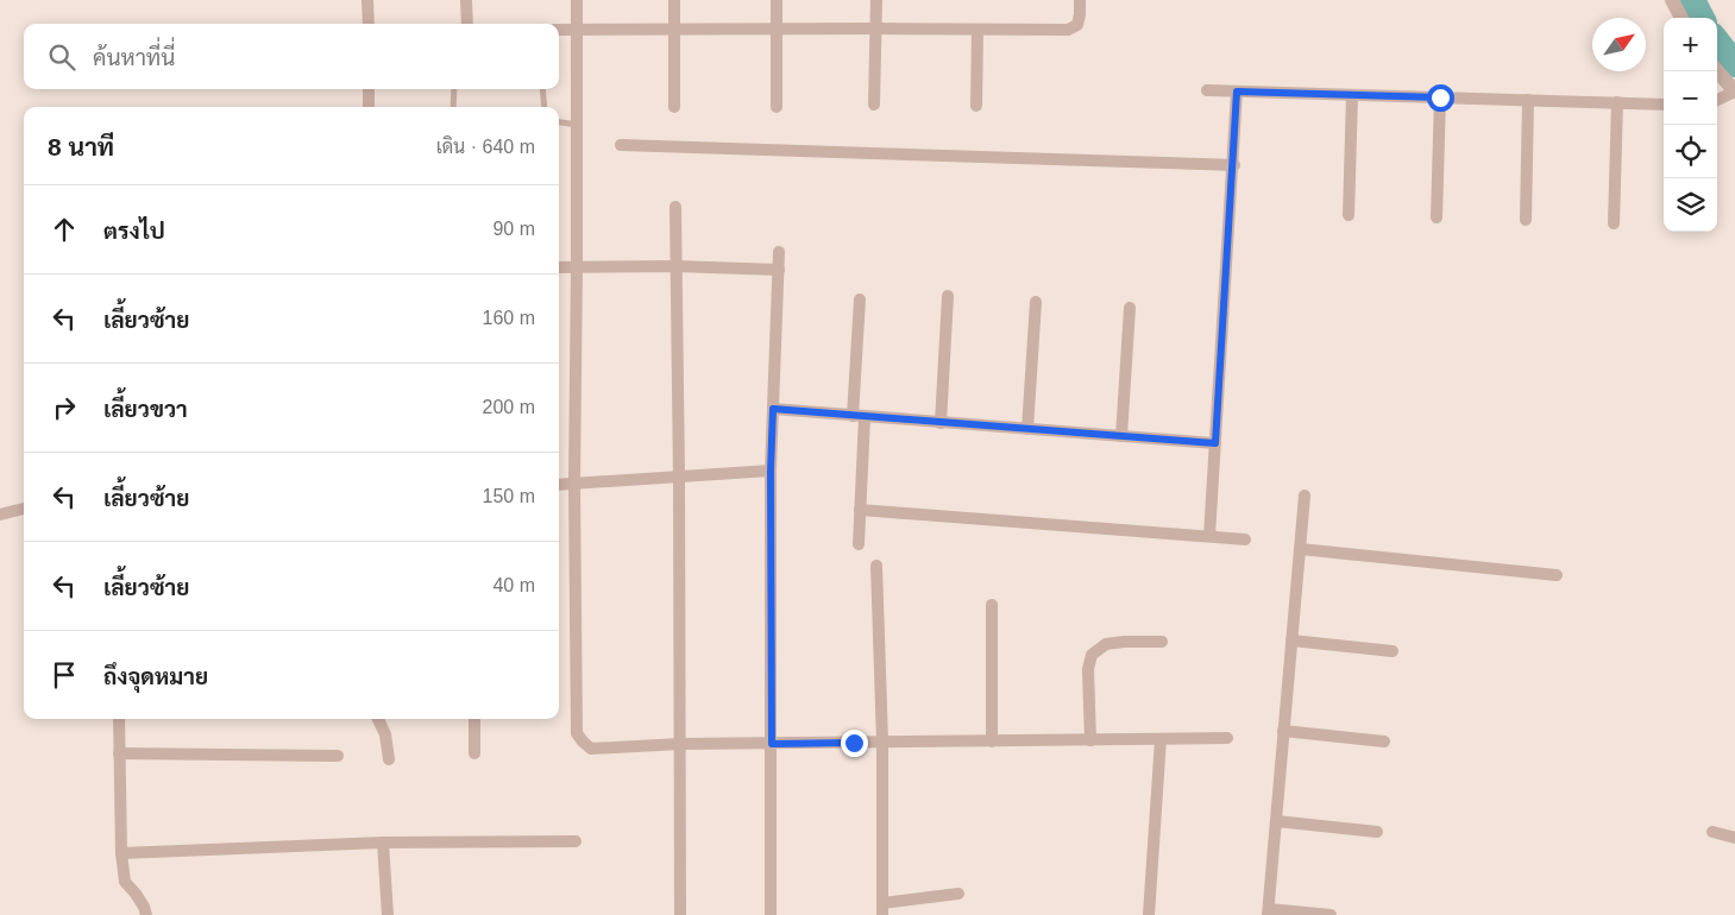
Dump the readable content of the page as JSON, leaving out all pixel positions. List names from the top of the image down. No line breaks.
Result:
{"north":"top right","page":{"map_buttons":["+","−"],"search":"ค้นหาที่นี่","heading":["8 นาที","เดิน · 640 m"],"list":[["ตรงไป","90 m"],["เลี้ยวซ้าย","160 m"],["เลี้ยวขวา","200 m"],["เลี้ยวซ้าย","150 m"],["เลี้ยวซ้าย","40 m"],"ถึงจุดหมาย"]}}
